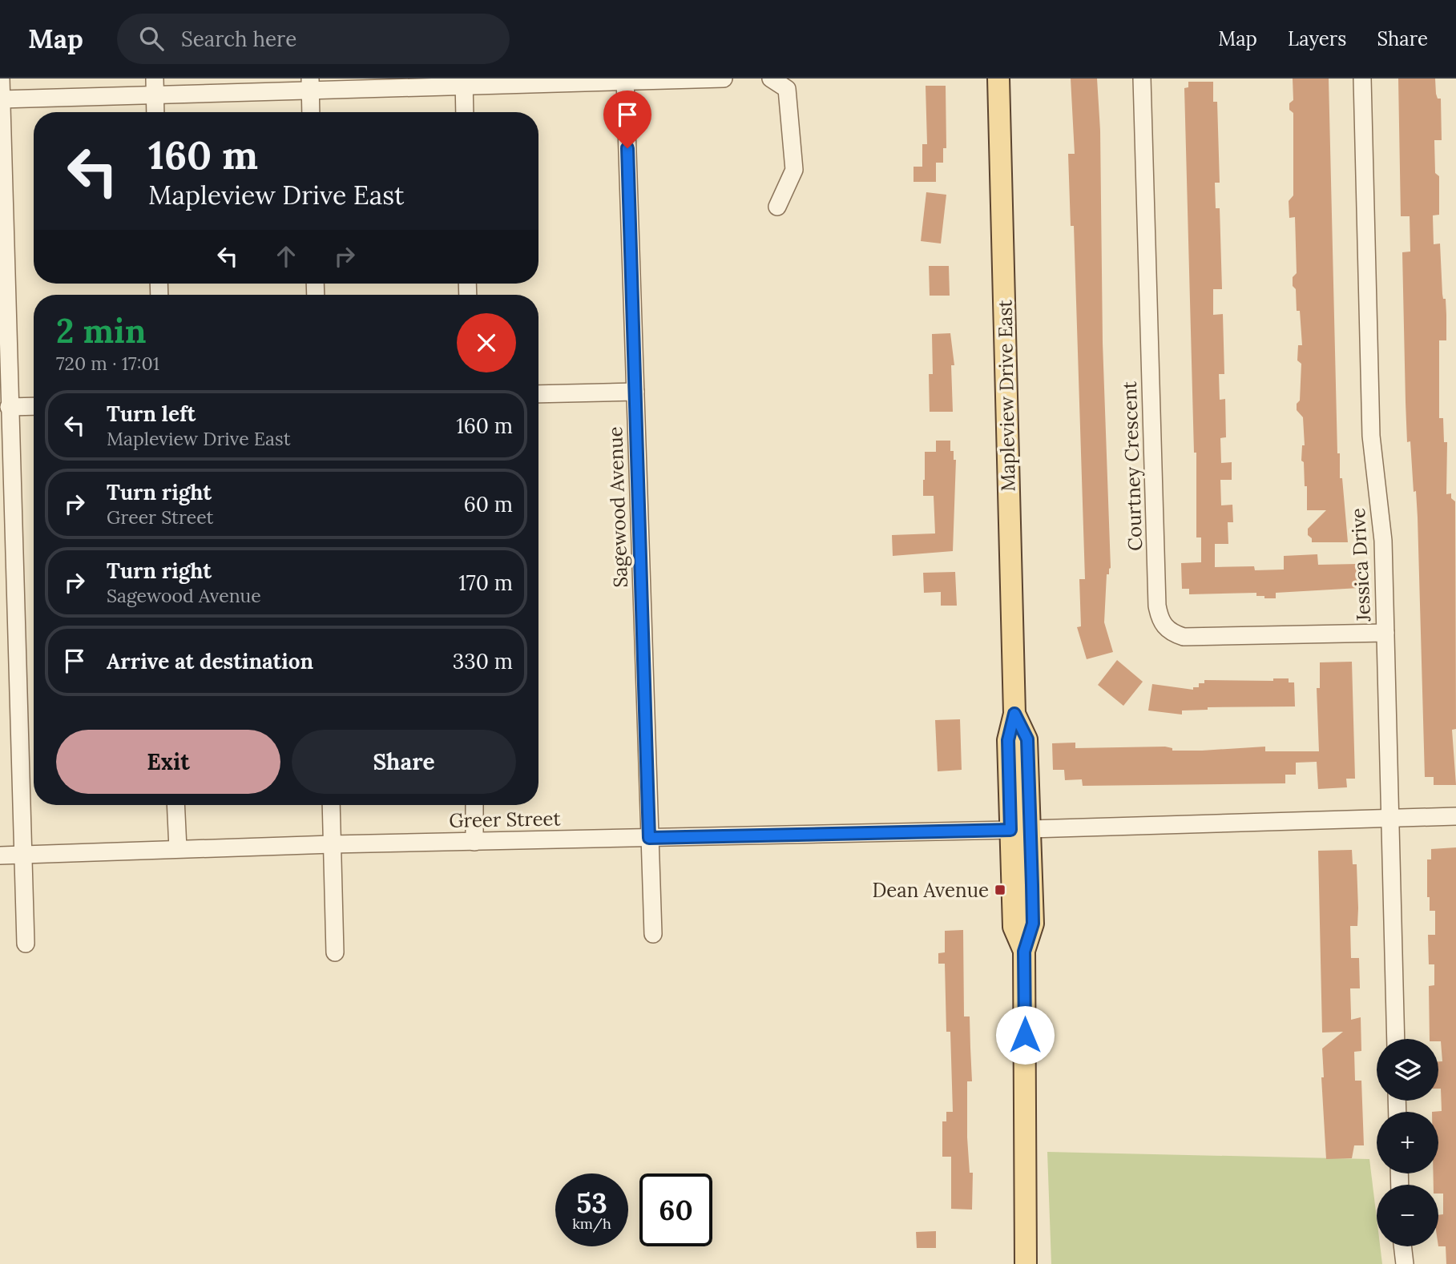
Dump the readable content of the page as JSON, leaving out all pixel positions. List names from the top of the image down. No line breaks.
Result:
{"streets":{"main road":["Mapleview Drive East"],"street":["Courtney Crescent","Sagewood Avenue","Jessica Drive","Greer Street"]},"crossings":[["Mapleview Drive East","Greer Street"],["Courtney Crescent","Jessica Drive"],["Sagewood Avenue","Greer Street"]],"places":{"transit":["Dean Avenue"]},"page":{"header":"Map","search":"Search here","nav":["Map","Layers","Share"],"turn":["160 m","Mapleview Drive East"],"heading":["2 min","720 m · 17:01"],"list":[{"name":"Turn left","note":"Mapleview Drive East","value":"160 m"},{"name":"Turn right","note":"Greer Street","value":"60 m"},{"name":"Turn right","note":"Sagewood Avenue","value":"170 m"},{"name":"Arrive at destination","value":"330 m"}],"buttons":["Exit","Share"],"map_buttons":["+","−"],"speed":"53 km/h","limit":"60"}}
